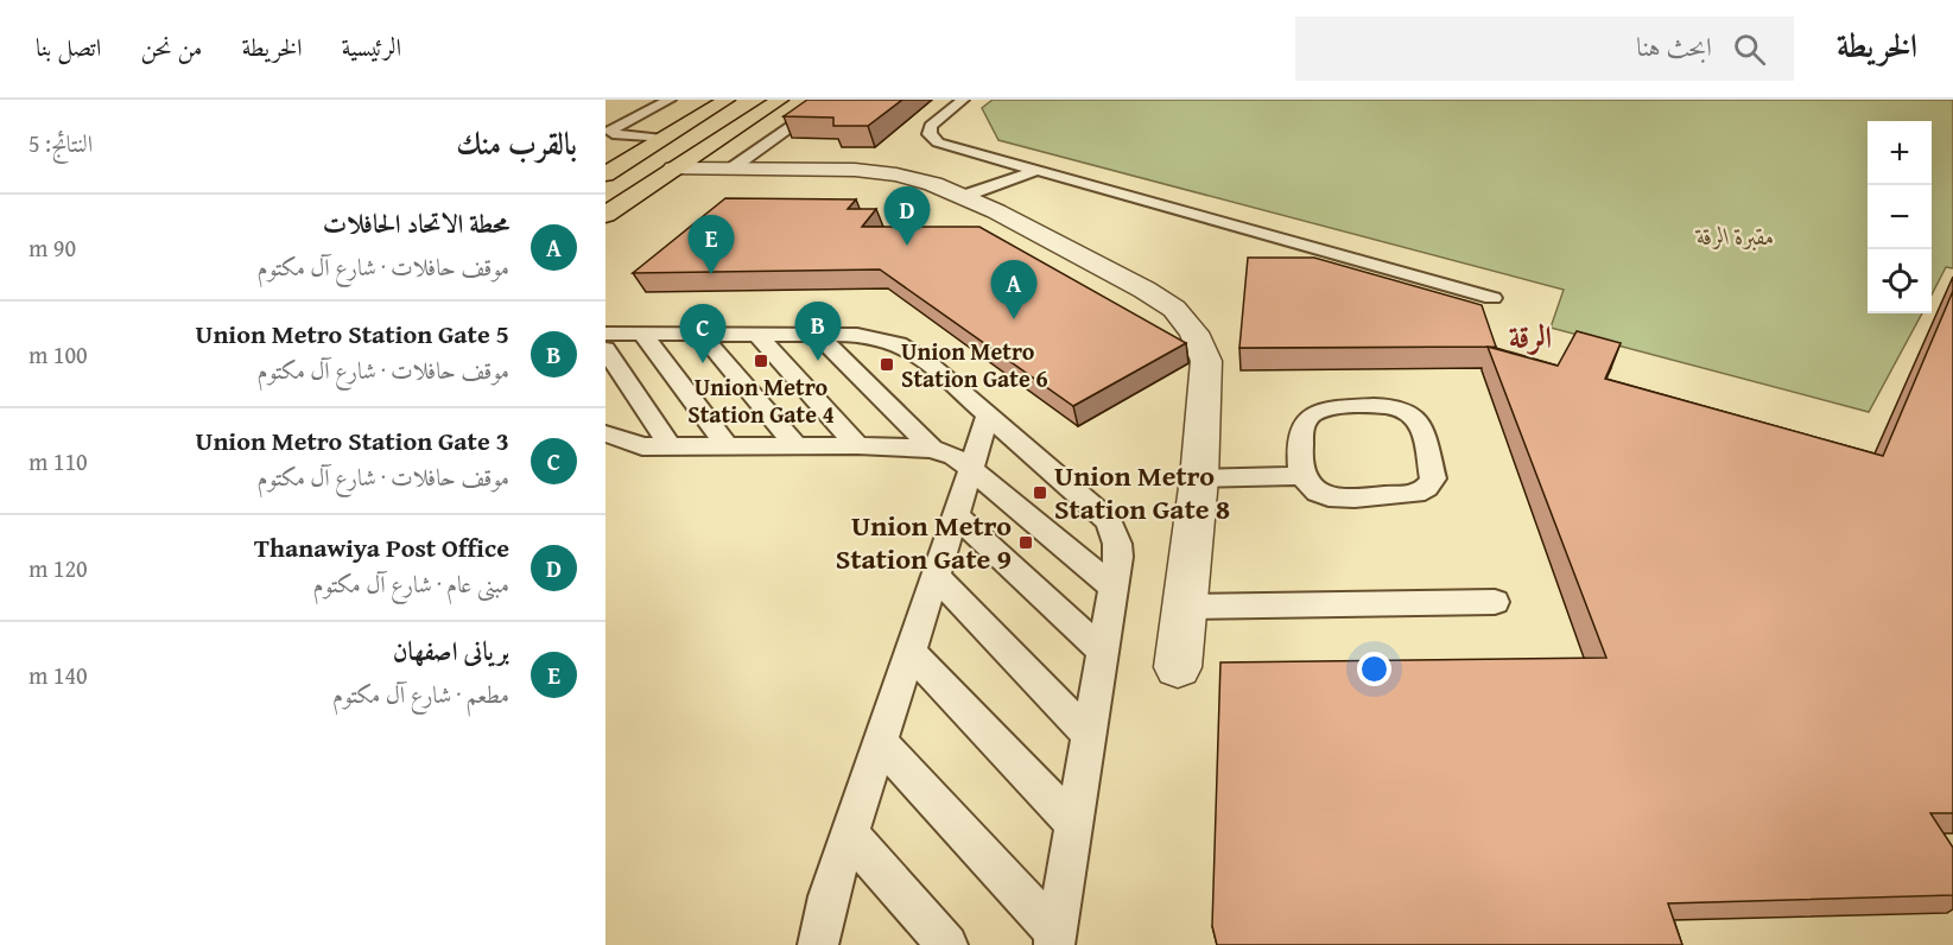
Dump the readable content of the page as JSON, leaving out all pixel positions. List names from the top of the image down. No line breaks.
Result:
{"districts":["الرقة"],"parks":["مقبرة الرقة"],"places":{"transit":["Union Metro Station Gate 4","Union Metro Station Gate 6","Union Metro Station Gate 8","Union Metro Station Gate 9"]},"page":{"header":"الخريطة","search":"ابحث هنا","nav":["الرئيسية","الخريطة","من نحن","اتصل بنا"],"heading":["بالقرب منك","النتائج: 5"],"map_buttons":["+","−"],"pins":["D","E","A","B","C"],"list":[{"mark":"A","name":"محطة الاتحاد الحافلات","note":"موقف حافلات · شارع آل مكتوم","value":"90 m"},{"mark":"B","name":"Union Metro Station Gate 5","note":"موقف حافلات · شارع آل مكتوم","value":"100 m"},{"mark":"C","name":"Union Metro Station Gate 3","note":"موقف حافلات · شارع آل مكتوم","value":"110 m"},{"mark":"D","name":"Thanawiya Post Office","note":"مبنى عام · شارع آل مكتوم","value":"120 m"},{"mark":"E","name":"بریانی اصفهان","note":"مطعم · شارع آل مكتوم","value":"140 m"}]}}
